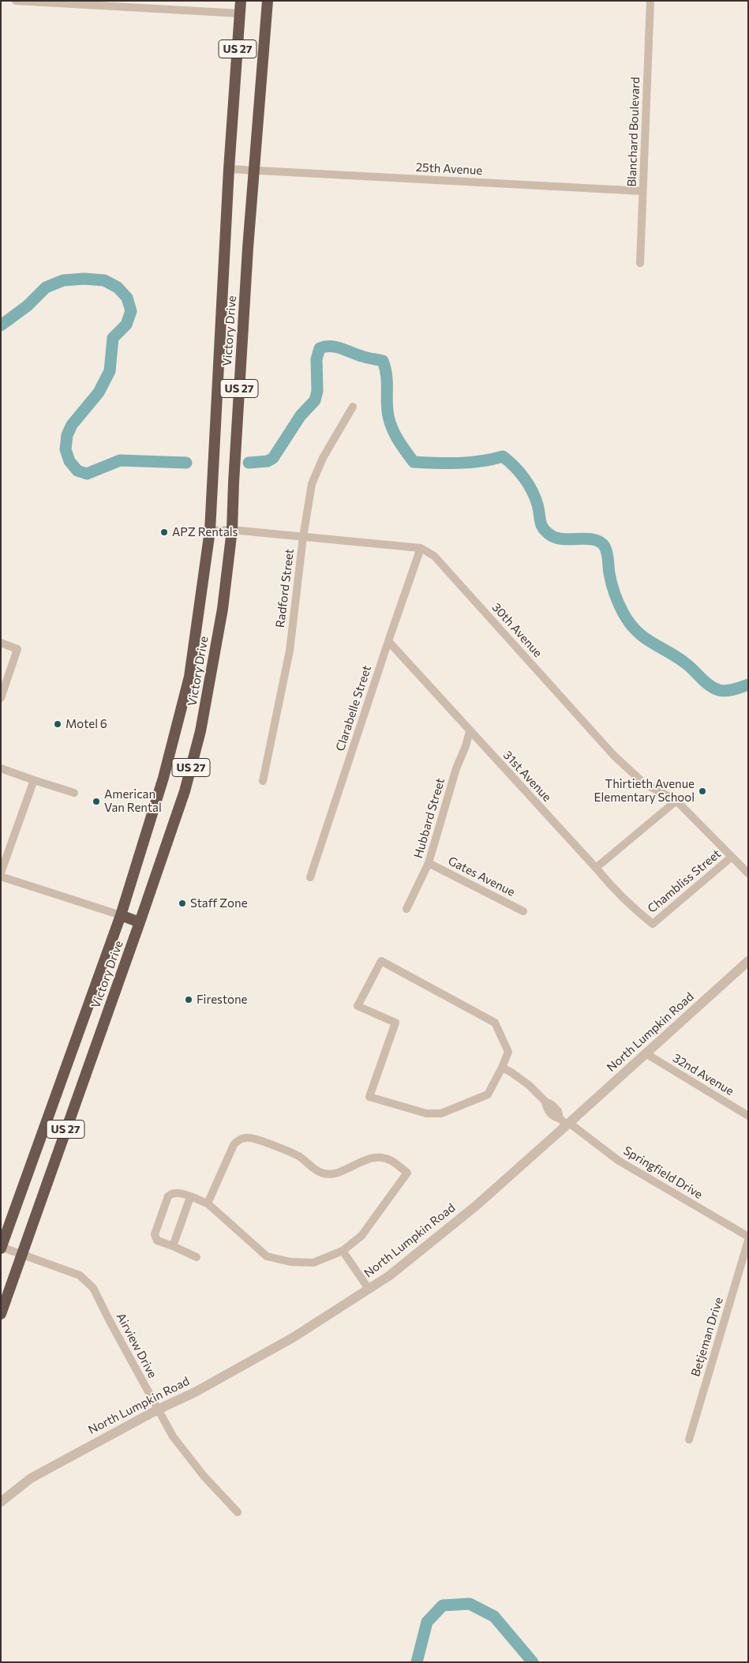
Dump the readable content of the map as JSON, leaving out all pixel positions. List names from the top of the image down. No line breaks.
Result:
{"streets":{"highway":["US 27","Victory Drive"],"street":["Blanchard Boulevard","25th Avenue","Radford Street","30th Avenue","Clarabelle Street","31st Avenue","Hubbard Street","Gates Avenue","Chambliss Street","North Lumpkin Road","32nd Avenue","Springfield Drive","Betjeman Drive","Airview Drive"]},"crossings":[["Blanchard Boulevard","25th Avenue"],["25th Avenue","Victory Drive"],["Victory Drive","30th Avenue"],["Victory Drive","Airview Drive"],["Radford Street","30th Avenue"],["30th Avenue","Clarabelle Street"],["30th Avenue","Chambliss Street"],["Clarabelle Street","31st Avenue"],["31st Avenue","Hubbard Street"],["31st Avenue","Chambliss Street"],["Hubbard Street","Gates Avenue"],["North Lumpkin Road","32nd Avenue"],["North Lumpkin Road","Springfield Drive"],["North Lumpkin Road","Airview Drive"]],"places":["APZ Rentals","Motel 6","Thirtieth Avenue Elementary School","American Van Rental","Staff Zone","Firestone"]}
